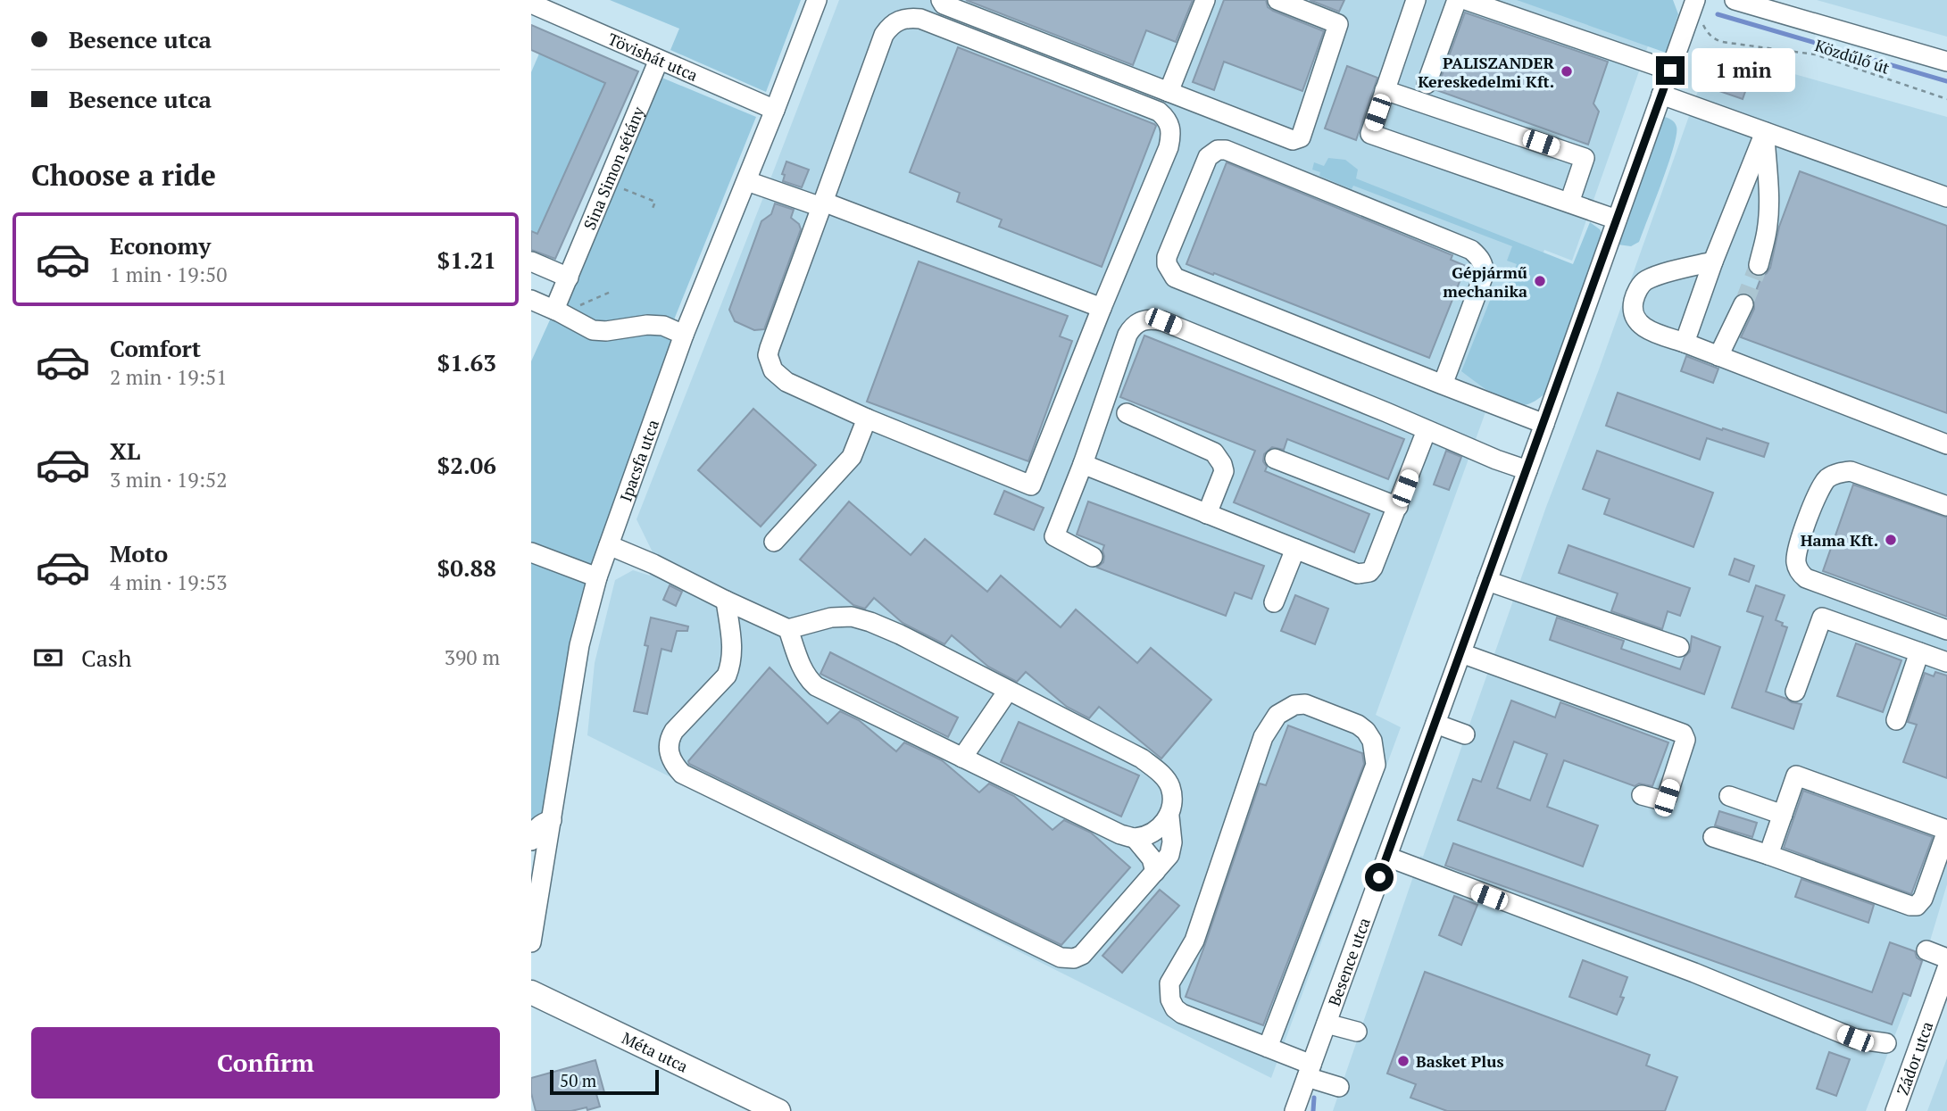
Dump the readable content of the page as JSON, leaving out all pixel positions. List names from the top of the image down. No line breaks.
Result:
{"streets":{"main road":["Méta utca"],"street":["Tövishát utca","Sina Simon sétány","Ipacsfa utca","Besence utca","Zádor utca"],"path":["Közdűlő út"]},"crossings":[["Közdűlő út","Besence utca"],["Tövishát utca","Sina Simon sétány"],["Tövishát utca","Ipacsfa utca"]],"places":["PALISZANDER Kereskedelmi Kft.","Gépjármű mechanika","Hama Kft.","Basket Plus"],"scale_bar":"50 m","page":{"banner":["Besence utca","Besence utca"],"bubble":"1 min","heading":"Choose a ride","list":[{"name":"Economy","note":"1 min · 19:50","value":"$1.21"},{"name":"Comfort","note":"2 min · 19:51","value":"$1.63"},{"name":"XL","note":"3 min · 19:52","value":"$2.06"},{"name":"Moto","note":"4 min · 19:53","value":"$0.88"}],"pay":["Cash","390 m"],"buttons":"Confirm","scale":"50 m"}}
